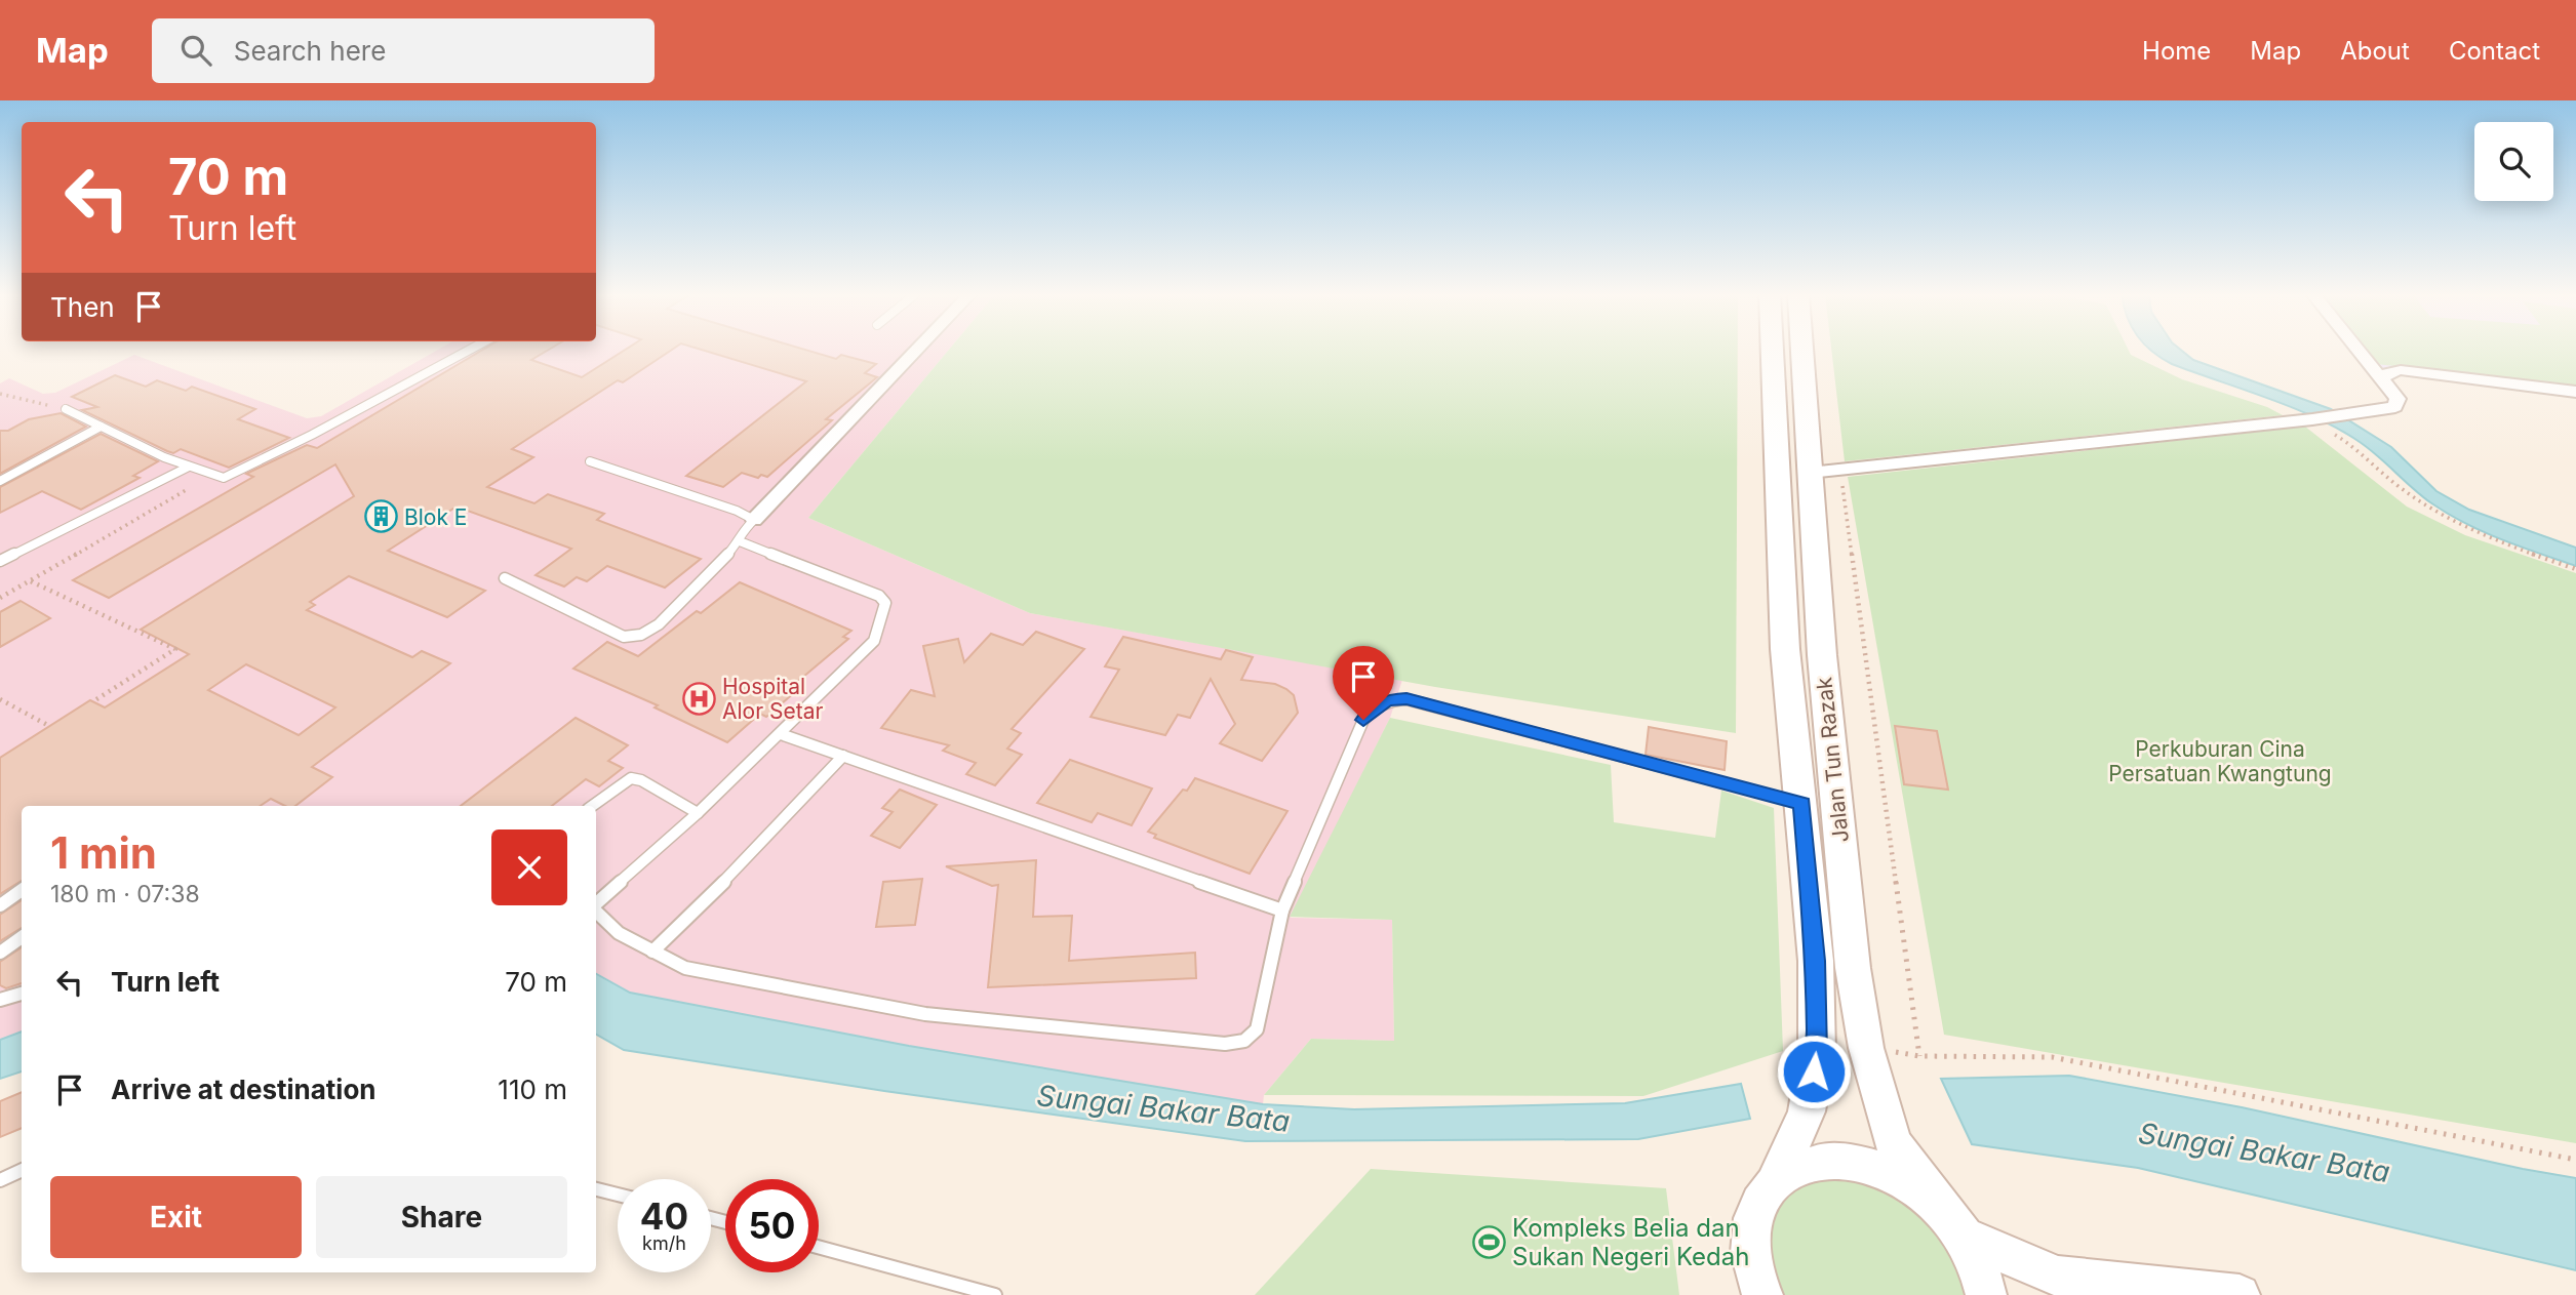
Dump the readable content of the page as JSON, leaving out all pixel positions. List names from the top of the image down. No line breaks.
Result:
{"streets":{"main road":["Jalan Tun Razak"]},"water":["Sungai Bakar Bata"],"parks":["Perkuburan Cina Persatuan Kwangtung"],"places":{"building":["Blok E"],"hospital":["Hospital Alor Setar"],"sports":["Kompleks Belia dan Sukan Negeri Kedah"]},"page":{"header":"Map","search":"Search here","nav":["Home","Map","About","Contact"],"turn":["70 m","Turn left"],"then":"Then","heading":["1 min","180 m · 07:38"],"list":[{"name":"Turn left","value":"70 m"},{"name":"Arrive at destination","value":"110 m"}],"buttons":["Exit","Share"],"speed":"40 km/h","limit":"50"}}
